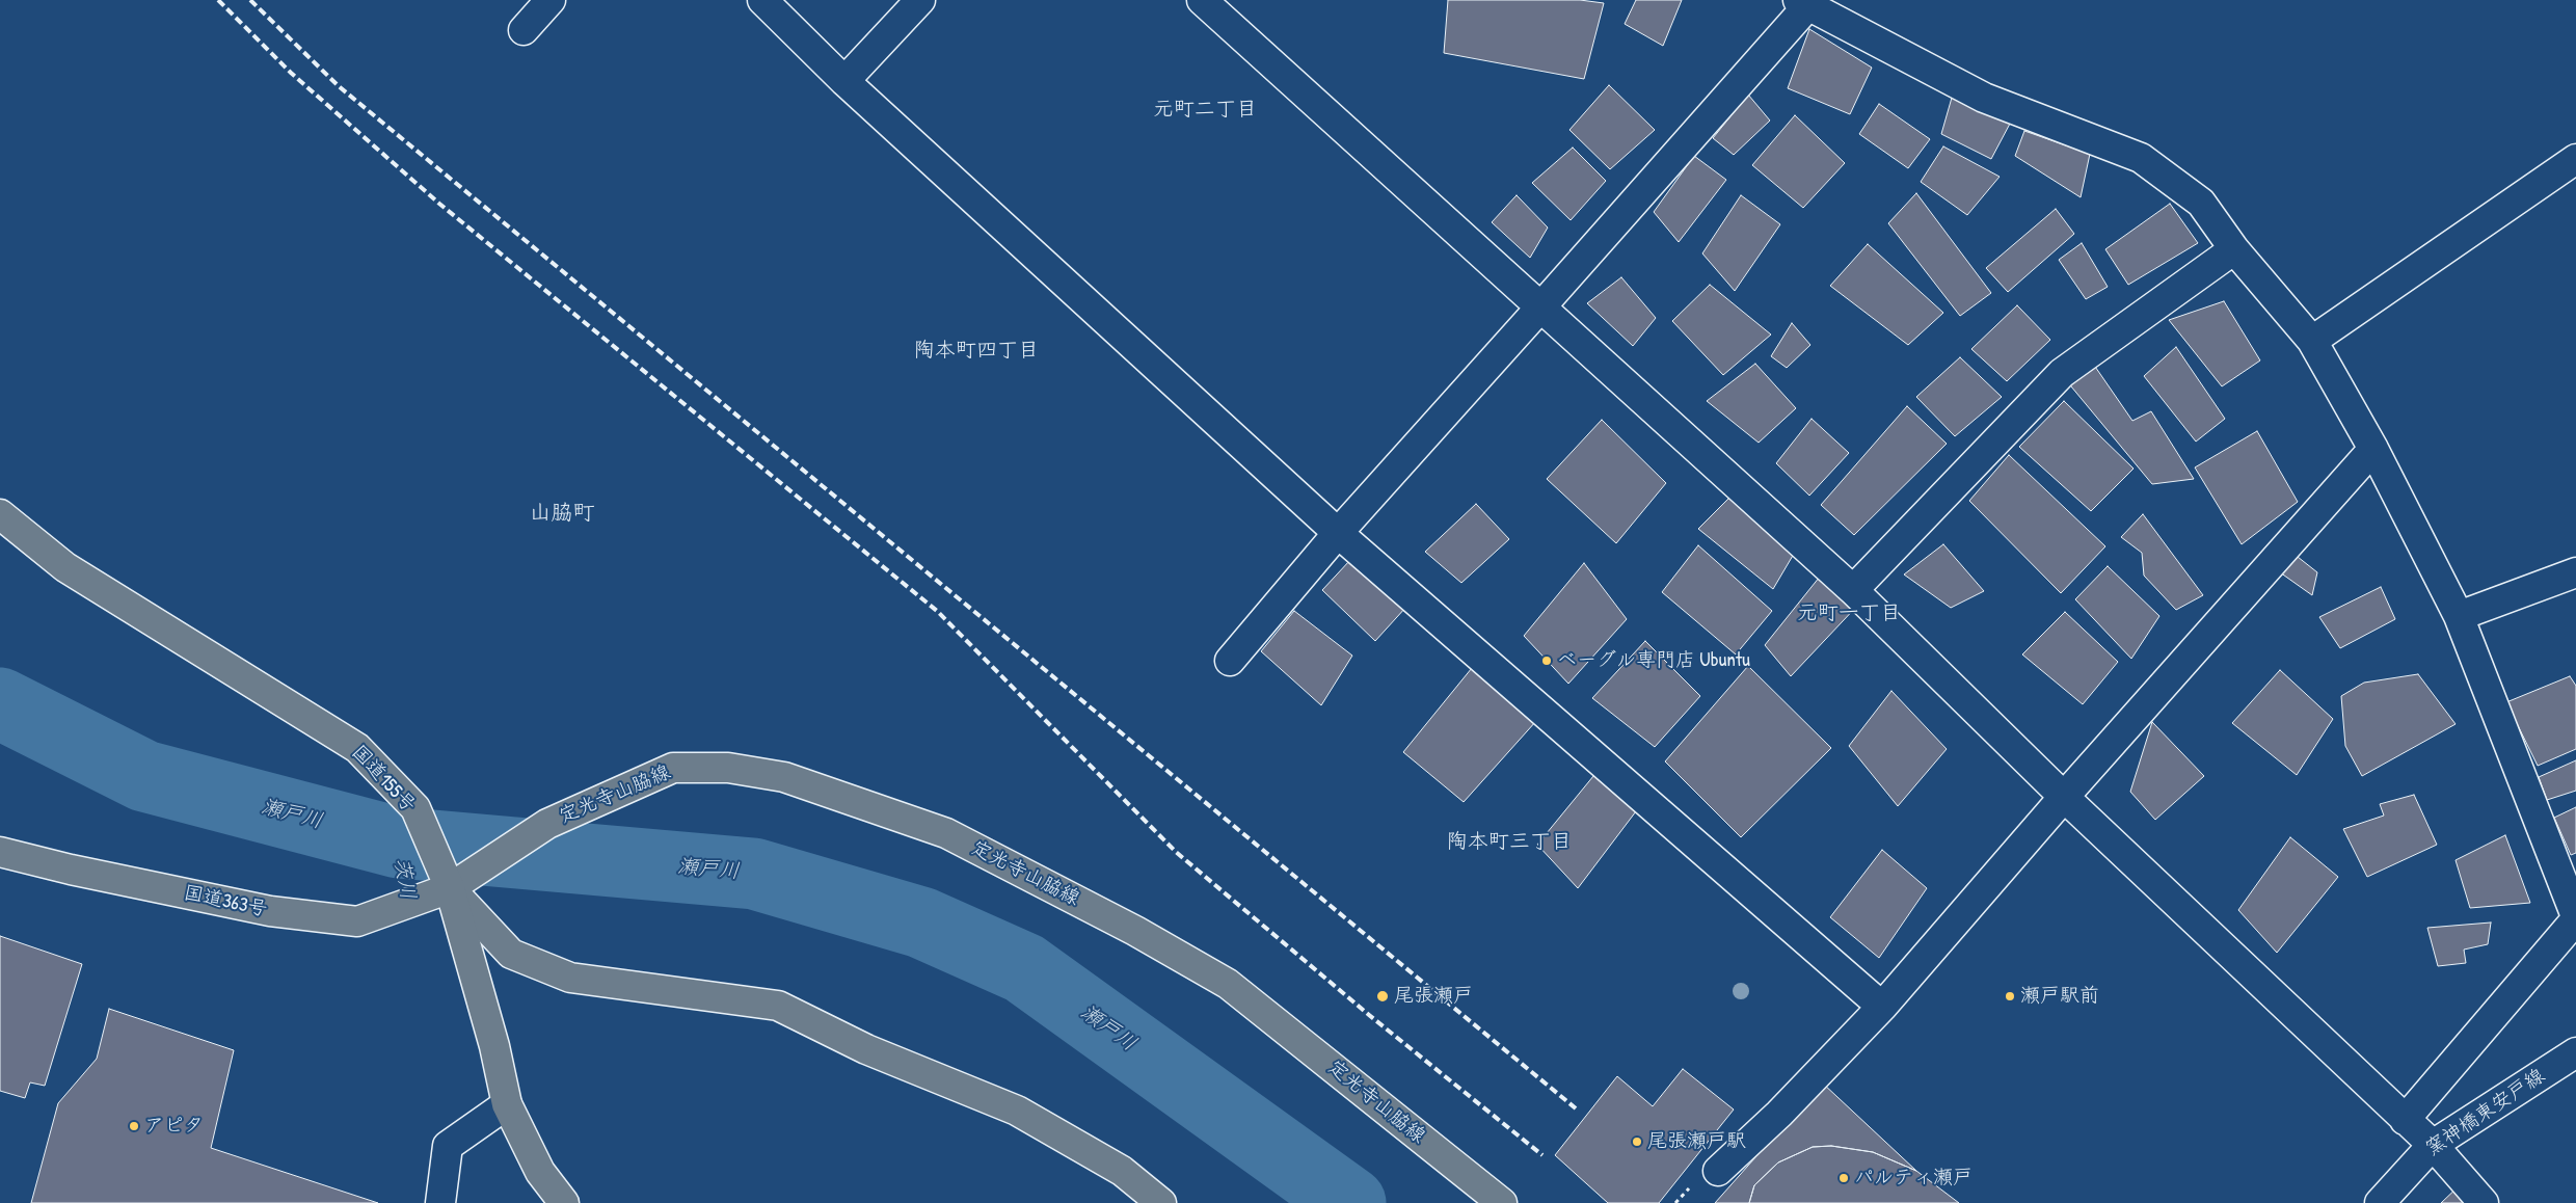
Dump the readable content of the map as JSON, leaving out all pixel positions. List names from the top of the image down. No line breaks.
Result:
{"streets":{"main road":["国道155号","定光寺山脇線","国道363号"],"street":["窯神橋東安戸線"]},"crossings":[["国道155号","定光寺山脇線"],["国道155号","国道363号"],["定光寺山脇線","国道363号"]],"districts":["元町二丁目","陶本町四丁目","山脇町","元町一丁目","陶本町三丁目"],"water":["瀬戸川","茨川"],"places":["ベーグル専門店 Ubuntu","尾張瀬戸","瀬戸駅前","アピタ","尾張瀬戸駅","パルティ瀬戸"]}
